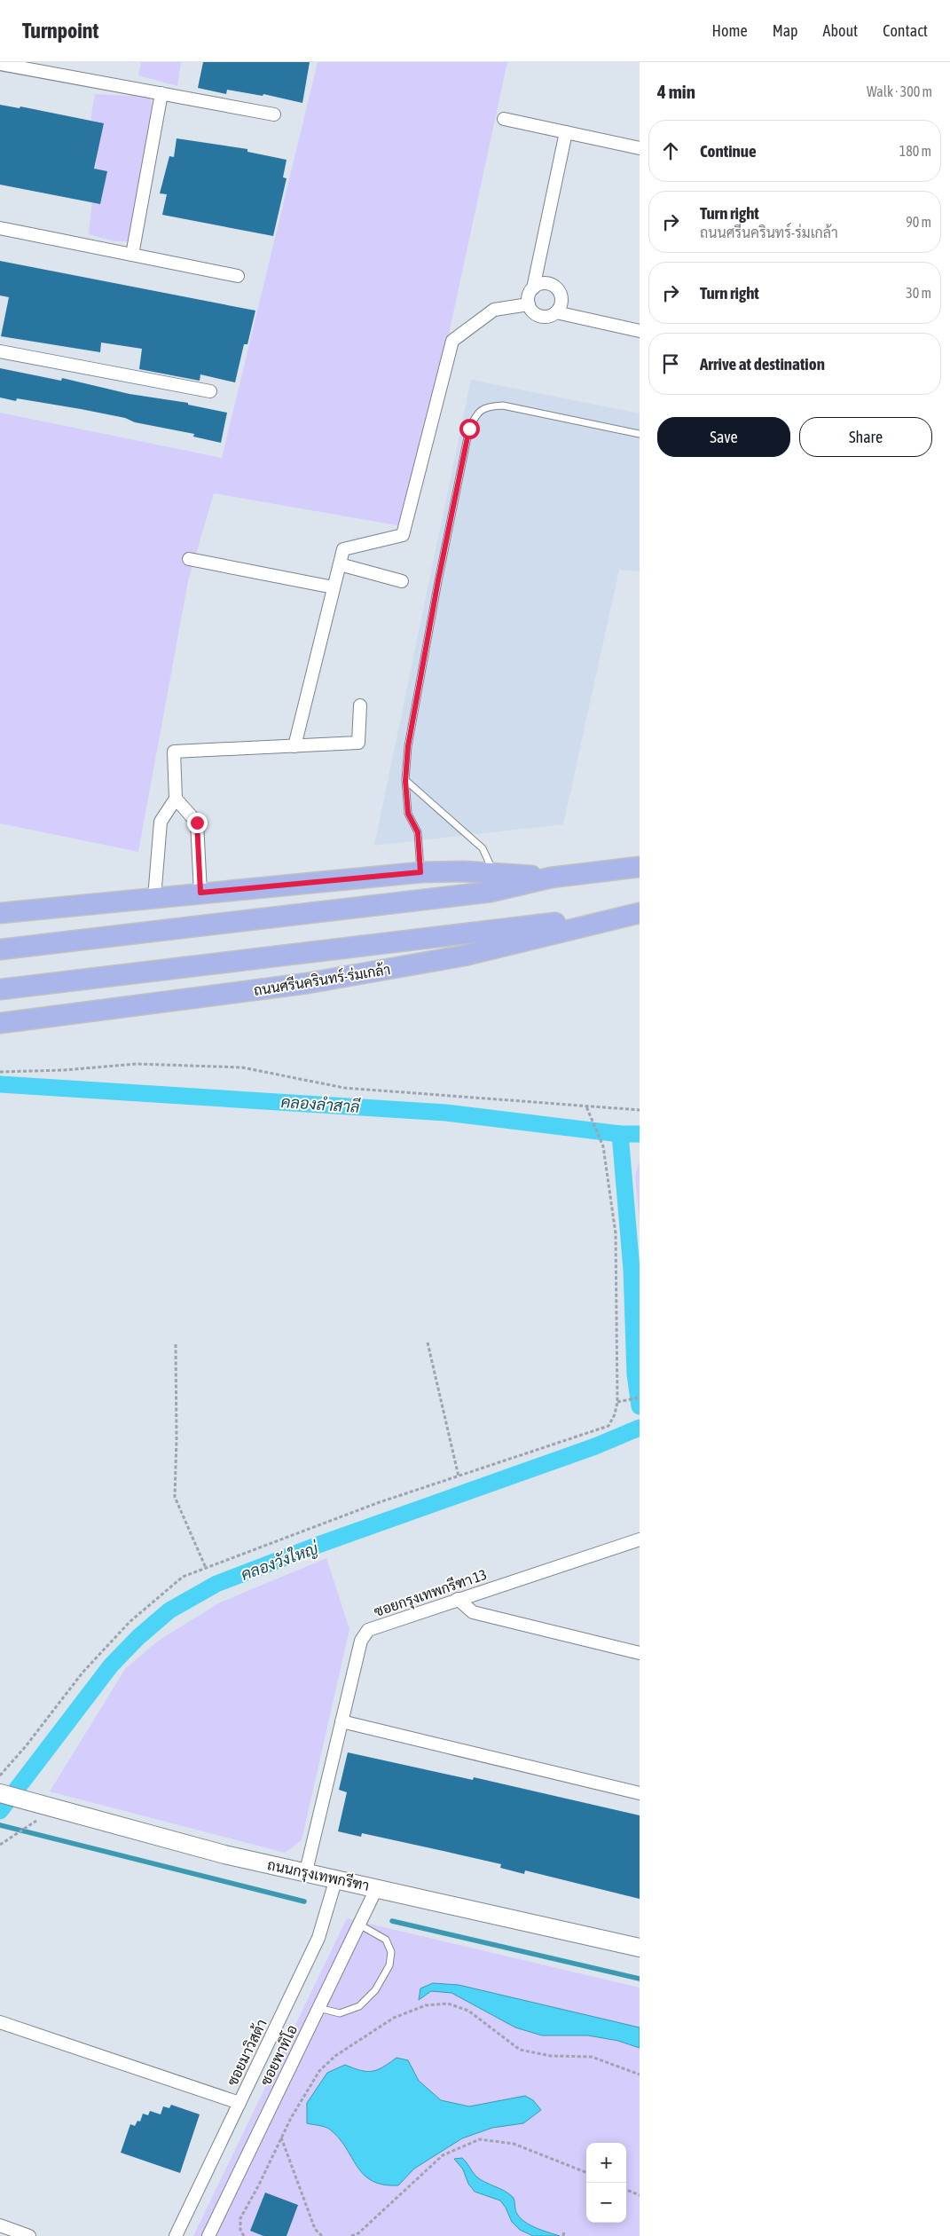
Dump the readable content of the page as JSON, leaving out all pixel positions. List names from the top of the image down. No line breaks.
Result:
{"streets":{"main road":["ถนนศรีนครินทร์-ร่มเกล้า","ถนนกรุงเทพกรีฑา"],"street":["ซอยกรุงเทพกรีฑา 13","ซอยมาวิสต้า","ซอยพาทิโอ"]},"crossings":[["ซอยกรุงเทพกรีฑา 13","ถนนกรุงเทพกรีฑา"],["ถนนกรุงเทพกรีฑา","ซอยมาวิสต้า"],["ถนนกรุงเทพกรีฑา","ซอยพาทิโอ"]],"water":["คลองลำสาลี","คลองวังใหญ่"],"page":{"header":"Turnpoint","nav":["Home","Map","About","Contact"],"heading":["4 min","Walk · 300 m"],"list":[["Continue","180 m"],["Turn right","ถนนศรีนครินทร์-ร่มเกล้า","90 m"],["Turn right","30 m"],"Arrive at destination"],"buttons":["Save","Share"],"map_buttons":["+","−"]}}
